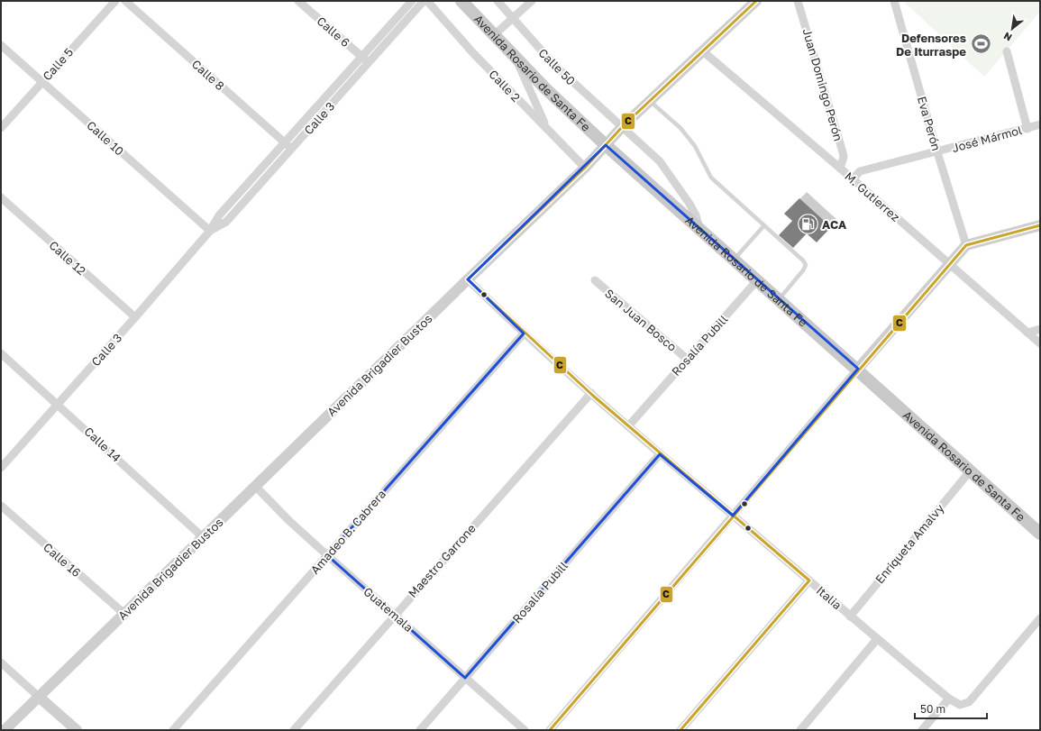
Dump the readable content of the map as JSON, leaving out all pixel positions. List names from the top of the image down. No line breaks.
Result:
{"streets":{"main road":["Avenida Rosario de Santa Fe"],"street":["Calle 6","Calle 5","Calle 50","Calle 8","Juan Domingo Perón","Calle 2","Calle 3","Eva Perón","Calle 10","José Mármol","M. Gutierrez","Calle 12","San Juan Bosco","Rosalía Pubill","Avenida Brigadier Bustos","Calle 14","Amadeo B. Cabrera","Enriqueta Amalvy","Calle 16","Maestro Garrone","Italia","Guatemala"]},"crossings":[["Calle 6","Calle 3"],["Calle 5","Calle 10"],["Calle 50","Avenida Rosario de Santa Fe"],["Calle 50","Avenida Brigadier Bustos"],["Avenida Rosario de Santa Fe","Rosalía Pubill"],["Avenida Rosario de Santa Fe","Avenida Brigadier Bustos"],["Avenida Rosario de Santa Fe","Enriqueta Amalvy"],["Calle 8","Calle 3"],["Juan Domingo Perón","M. Gutierrez"],["Calle 2","Avenida Brigadier Bustos"],["Calle 3","Calle 10"],["Calle 3","Calle 12"],["Calle 3","Calle 14"],["Eva Perón","José Mármol"],["José Mármol","M. Gutierrez"],["M. Gutierrez","Avenida Brigadier Bustos"],["San Juan Bosco","Rosalía Pubill"],["Rosalía Pubill","Italia"],["Rosalía Pubill","Guatemala"],["Avenida Brigadier Bustos","Calle 14"],["Avenida Brigadier Bustos","Calle 16"],["Avenida Brigadier Bustos","Italia"],["Avenida Brigadier Bustos","Guatemala"],["Amadeo B. Cabrera","Italia"],["Amadeo B. Cabrera","Guatemala"],["Enriqueta Amalvy","Italia"],["Maestro Garrone","Italia"],["Maestro Garrone","Guatemala"]],"places":{"sports":["Defensores De Iturraspe"],"fuel station":["ACA"]},"lines":["transit line C"],"scale_bar":"50 m","north":"bottom left"}
